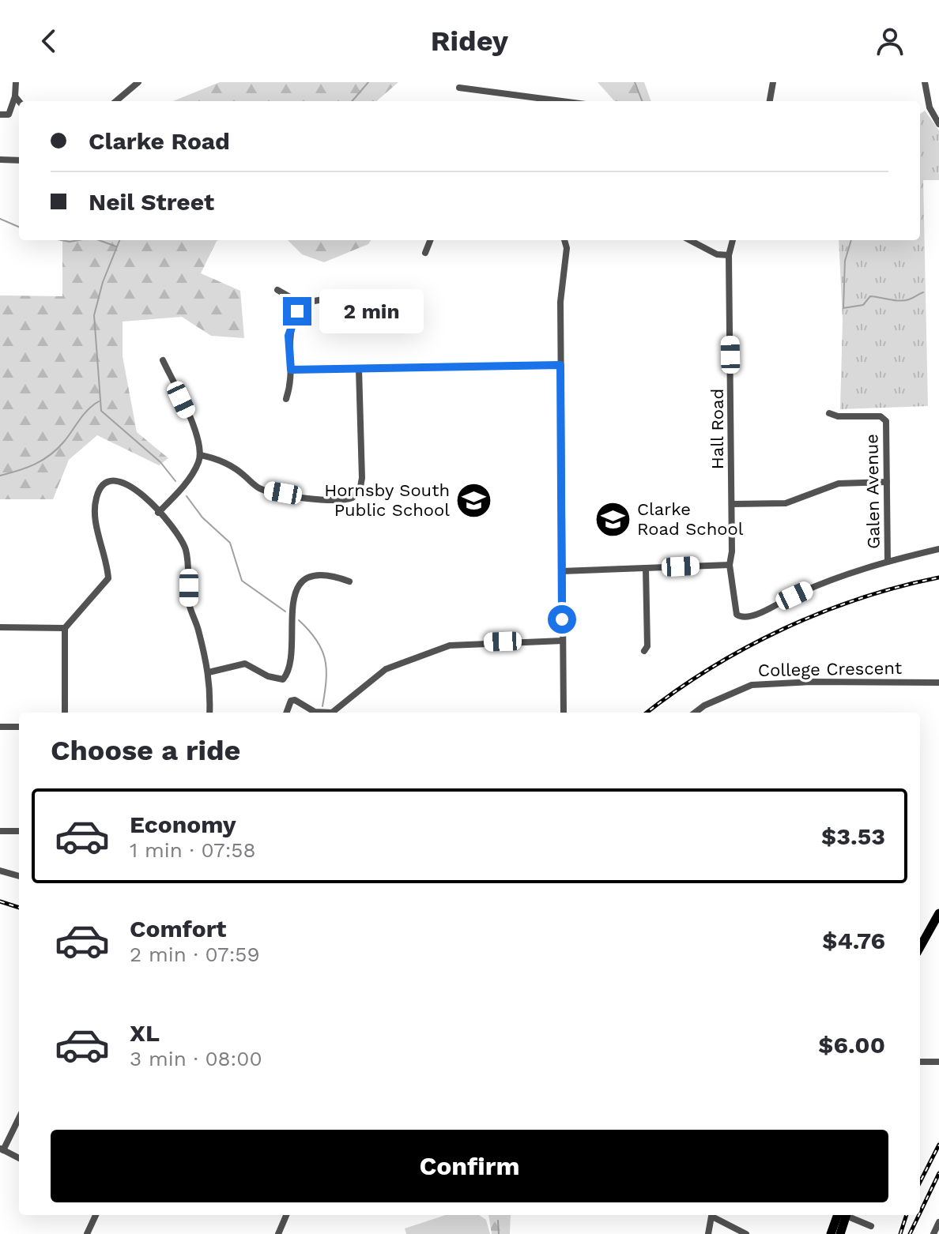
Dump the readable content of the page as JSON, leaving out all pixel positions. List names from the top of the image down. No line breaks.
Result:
{"streets":{"street":["Hall Road","Galen Avenue","College Crescent"]},"crossings":[["Hall Road","Galen Avenue"]],"places":{"school or university":["Hornsby South Public School","Clarke Road School"]},"page":{"header":"Ridey","banner":["Clarke Road","Neil Street"],"bubble":"2 min","heading":"Choose a ride","list":[{"name":"Economy","note":"1 min · 07:58","value":"$3.53"},{"name":"Comfort","note":"2 min · 07:59","value":"$4.76"},{"name":"XL","note":"3 min · 08:00","value":"$6.00"}],"buttons":"Confirm"}}
